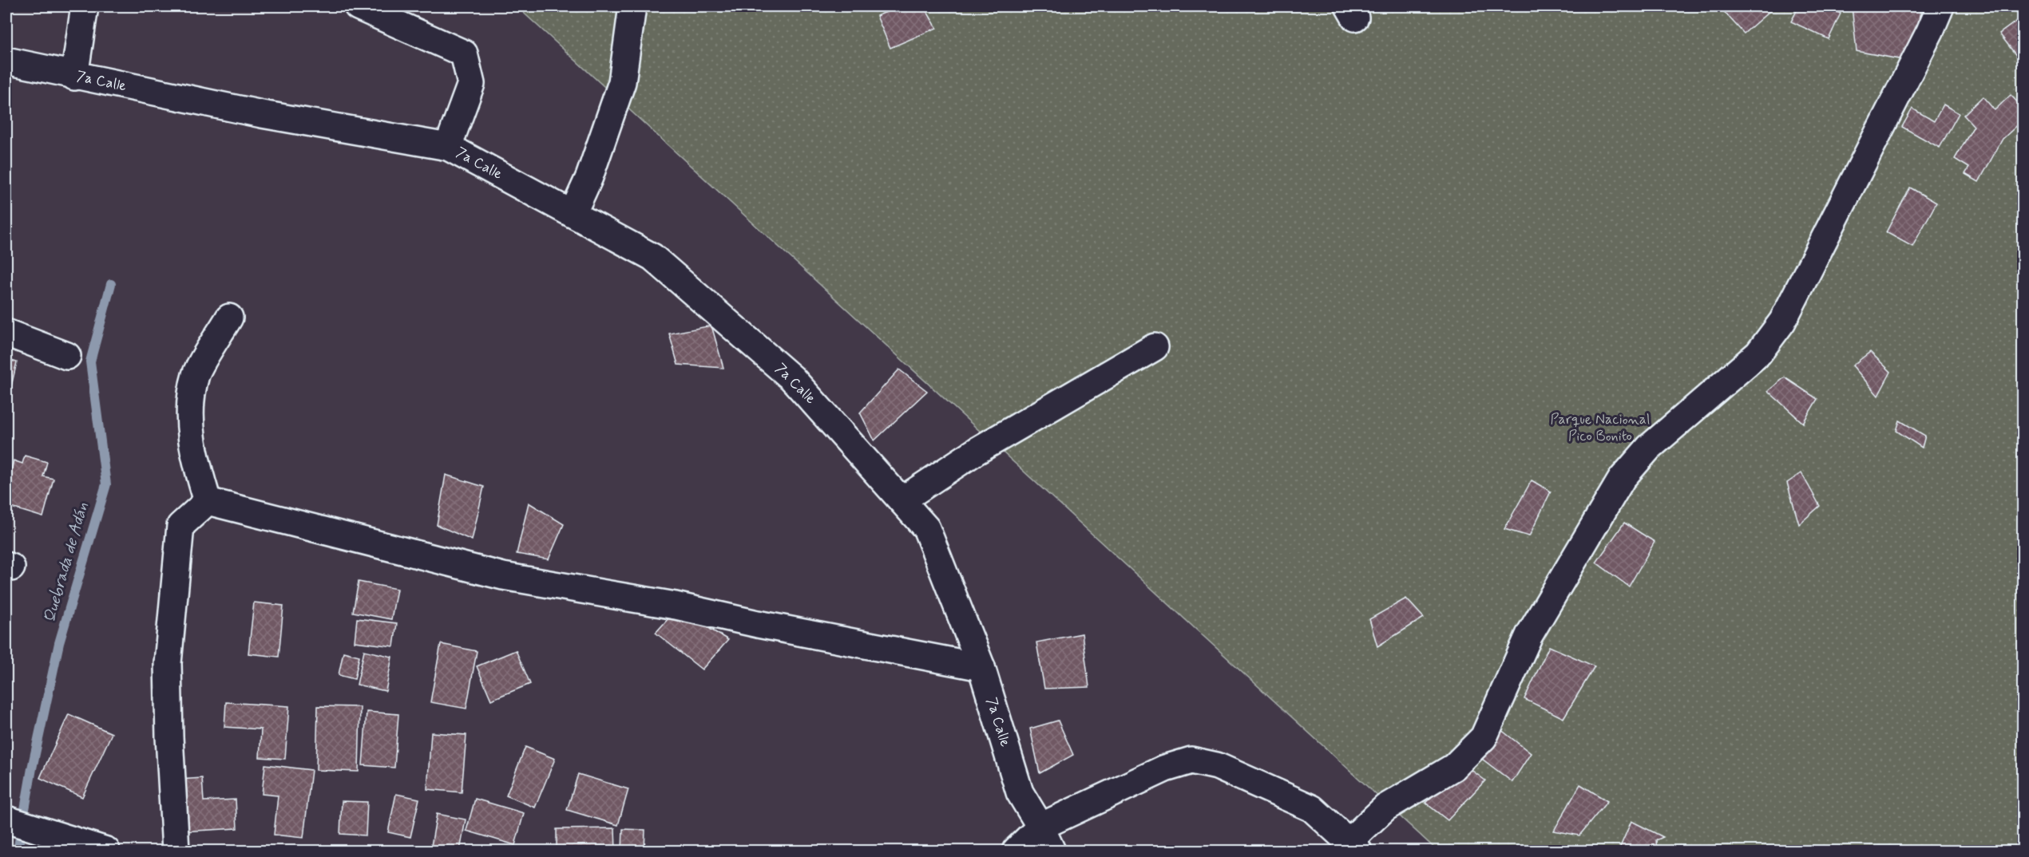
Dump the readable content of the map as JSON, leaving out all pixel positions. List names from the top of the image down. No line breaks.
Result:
{"streets":{"street":["7a Calle"]},"water":["Quebrada de Adán"],"parks":["Parque Nacional Pico Bonito"]}
